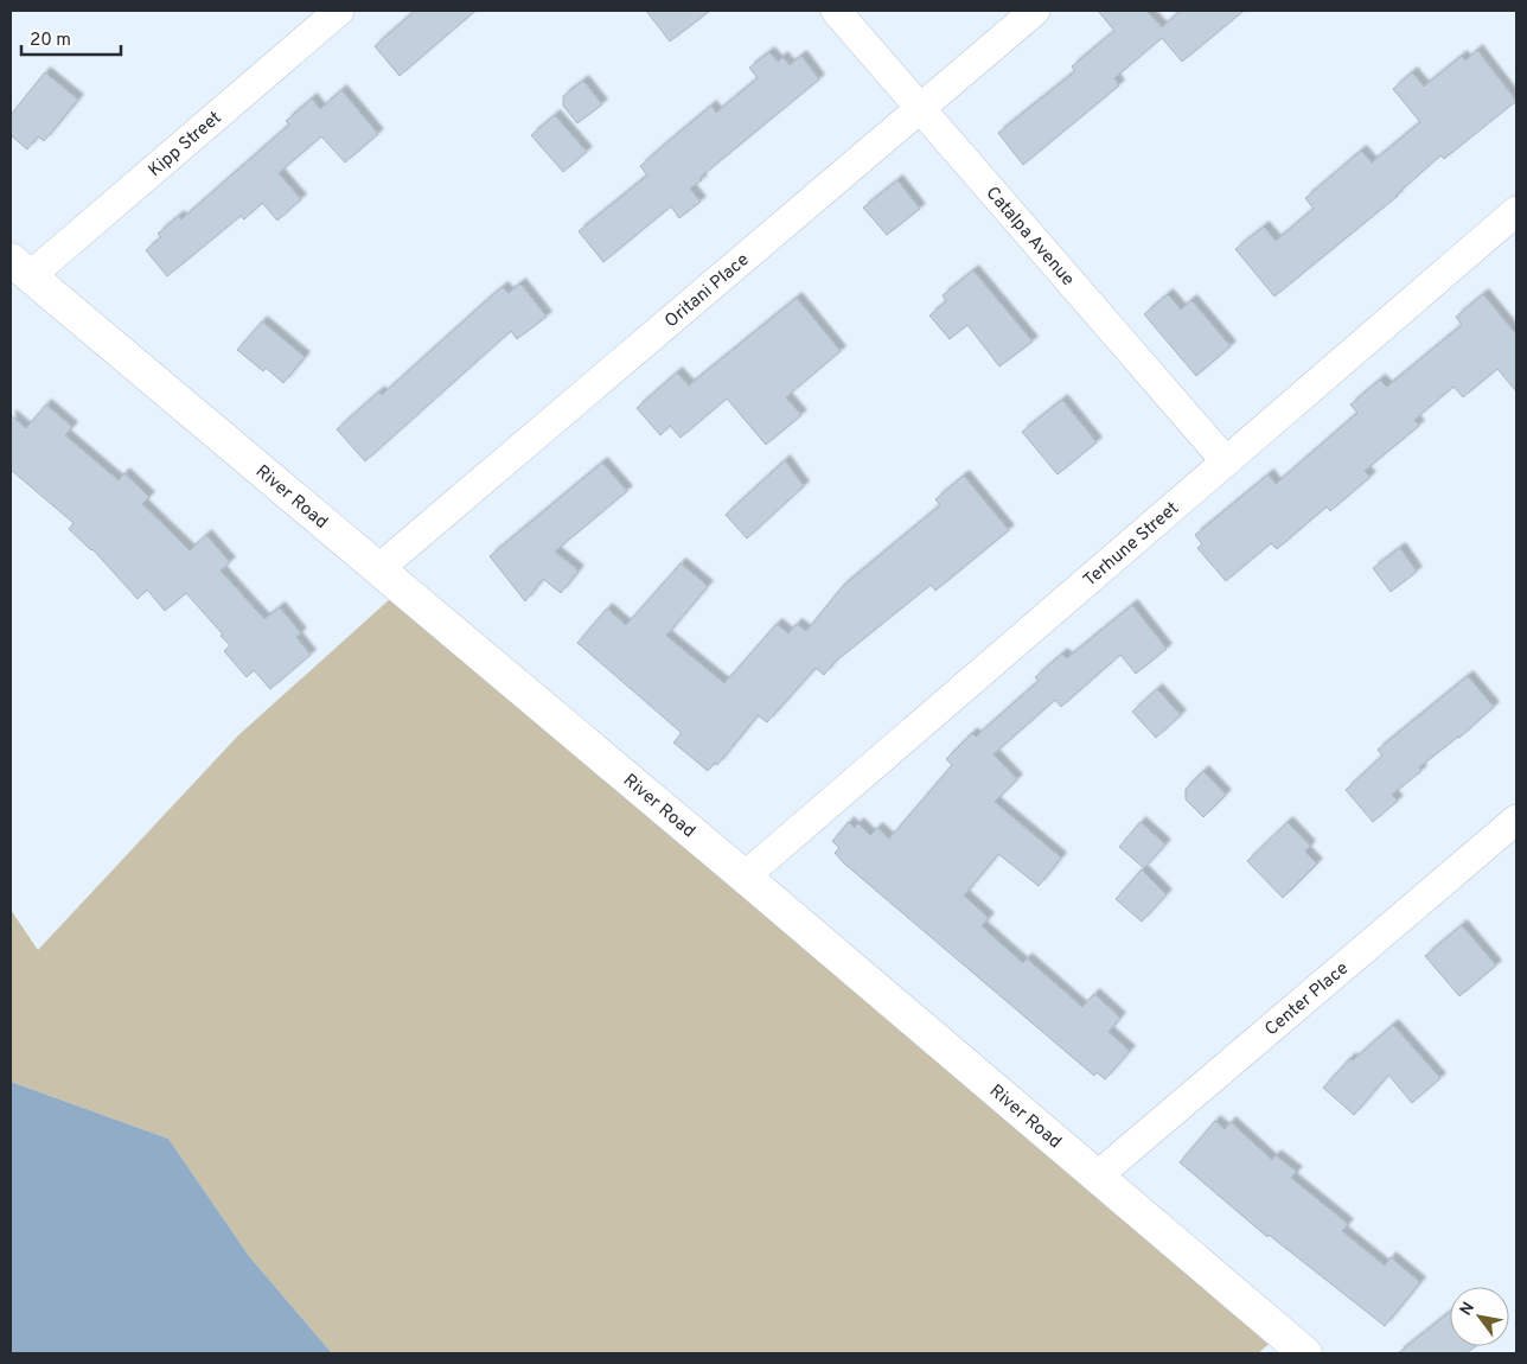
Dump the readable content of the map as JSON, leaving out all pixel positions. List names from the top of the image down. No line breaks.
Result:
{"streets":{"main road":["River Road"],"street":["Kipp Street","Catalpa Avenue","Oritani Place","Terhune Street","Center Place"]},"crossings":[["Kipp Street","River Road"],["Catalpa Avenue","Oritani Place"],["Catalpa Avenue","Terhune Street"],["Oritani Place","River Road"],["River Road","Terhune Street"],["River Road","Center Place"]],"scale_bar":"20 m","north":"top left"}
